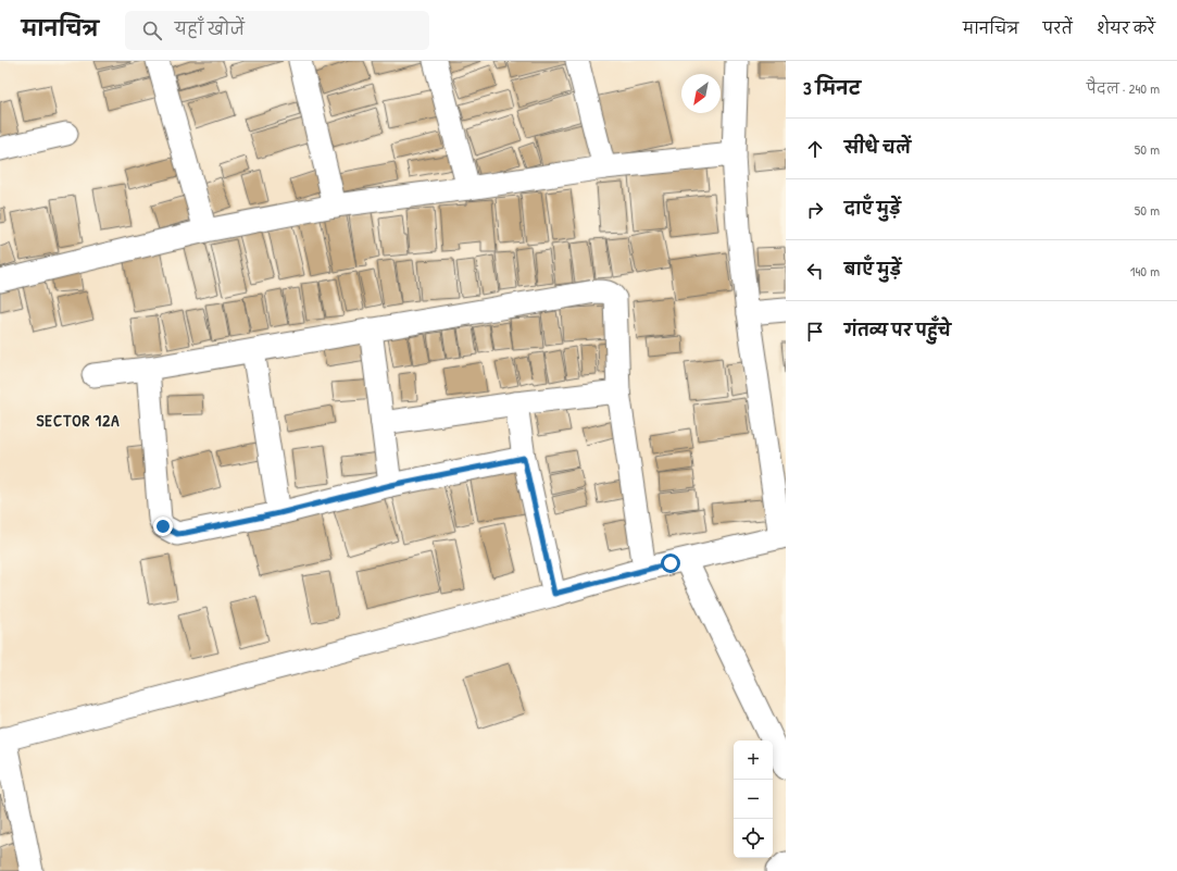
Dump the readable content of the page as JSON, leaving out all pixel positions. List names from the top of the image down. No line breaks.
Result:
{"districts":["SECTOR 12A"],"north":"bottom left","page":{"header":"मानचित्र","search":"यहाँ खोजें","nav":["मानचित्र","परतें","शेयर करें"],"heading":["3 मिनट","पैदल · 240 m"],"list":[["सीधे चलें","50 m"],["दाएँ मुड़ें","50 m"],["बाएँ मुड़ें","140 m"],"गंतव्य पर पहुँचे"],"map_buttons":["+","−"]}}
